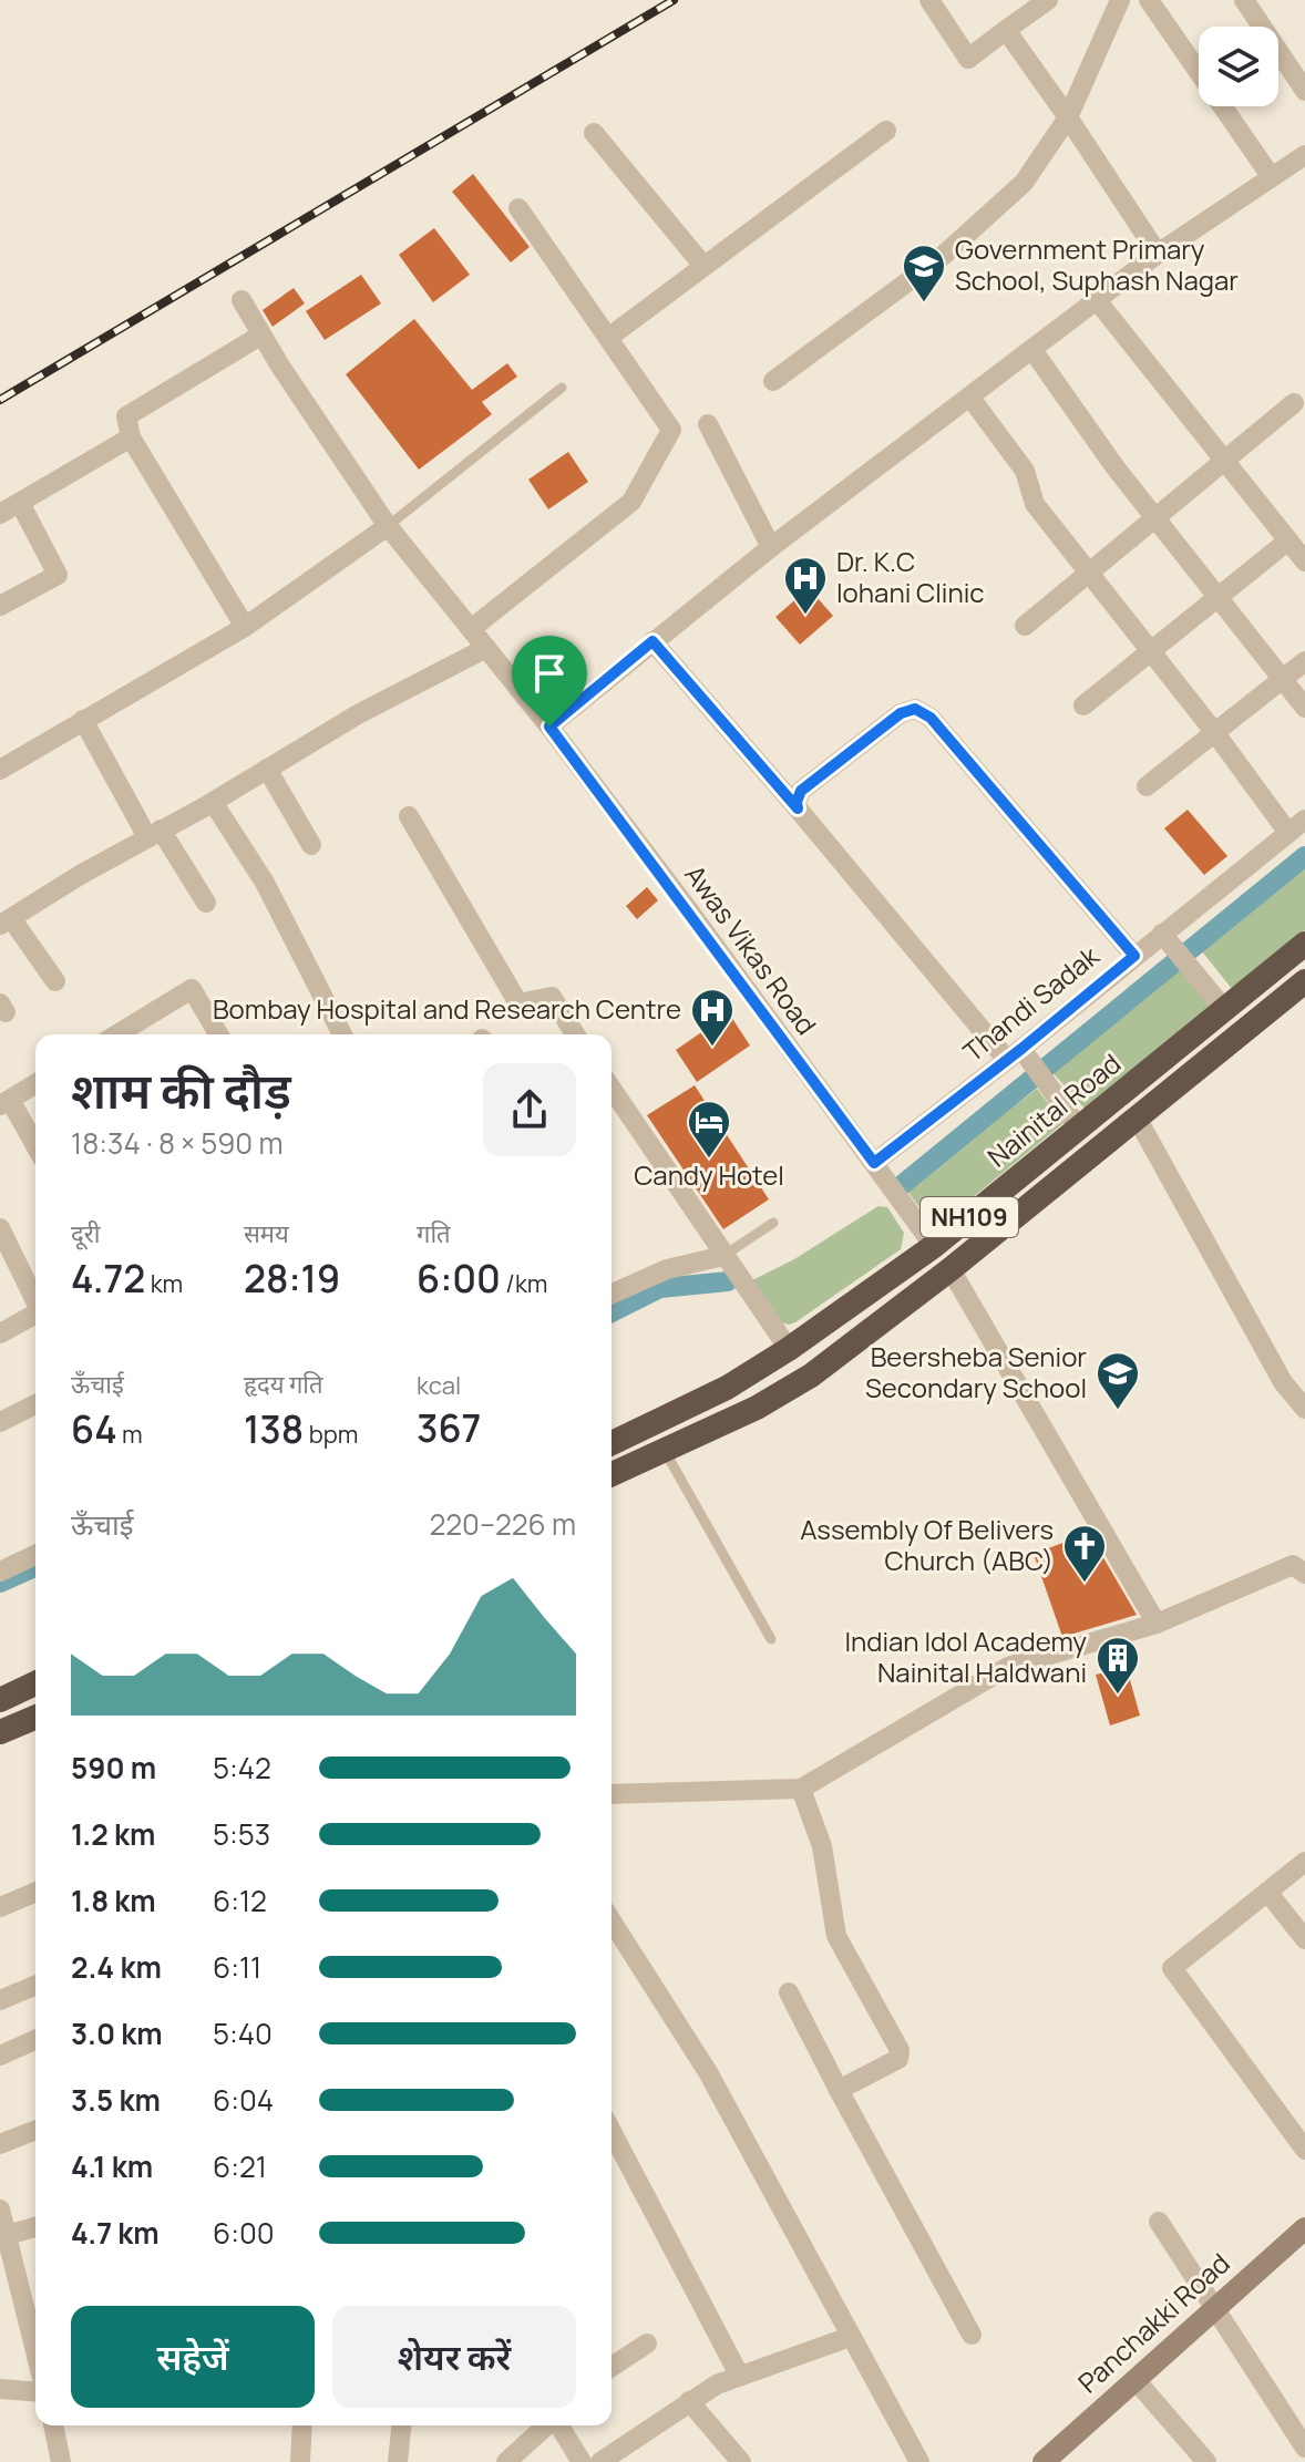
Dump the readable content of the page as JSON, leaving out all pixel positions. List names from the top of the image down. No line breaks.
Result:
{"streets":{"highway":["Nainital Road","NH109"],"main road":["Panchakki Road"],"street":["Awas Vikas Road","Thandi Sadak"]},"crossings":[["Awas Vikas Road","Thandi Sadak"],["Awas Vikas Road","Nainital Road"]],"places":{"school or university":["Government Primary School, Suphash Nagar","Beersheba Senior Secondary School"],"hospital":["Dr. K.C lohani Clinic","Bombay Hospital and Research Centre"],"hotel":["Candy Hotel"],"church":["Assembly Of Belivers Church (ABC)"],"building":["Indian Idol Academy Nainital Haldwani"]},"page":{"heading":["शाम की दौड़","18:34 · 8 × 590 m"],"stats":[["दूरी","4.72 km"],["समय","28:19"],["गति","6:00 /km"],["ऊँचाई","64 m"],["हृदय गति","138 bpm"],["kcal","367"]],"chart":["ऊँचाई","220–226 m"],"list":[{"name":"590 m","note":"5:42"},{"name":"1.2 km","note":"5:53"},{"name":"1.8 km","note":"6:12"},{"name":"2.4 km","note":"6:11"},{"name":"3.0 km","note":"5:40"},{"name":"3.5 km","note":"6:04"},{"name":"4.1 km","note":"6:21"},{"name":"4.7 km","note":"6:00"}],"buttons":["सहेजें","शेयर करें"]}}
